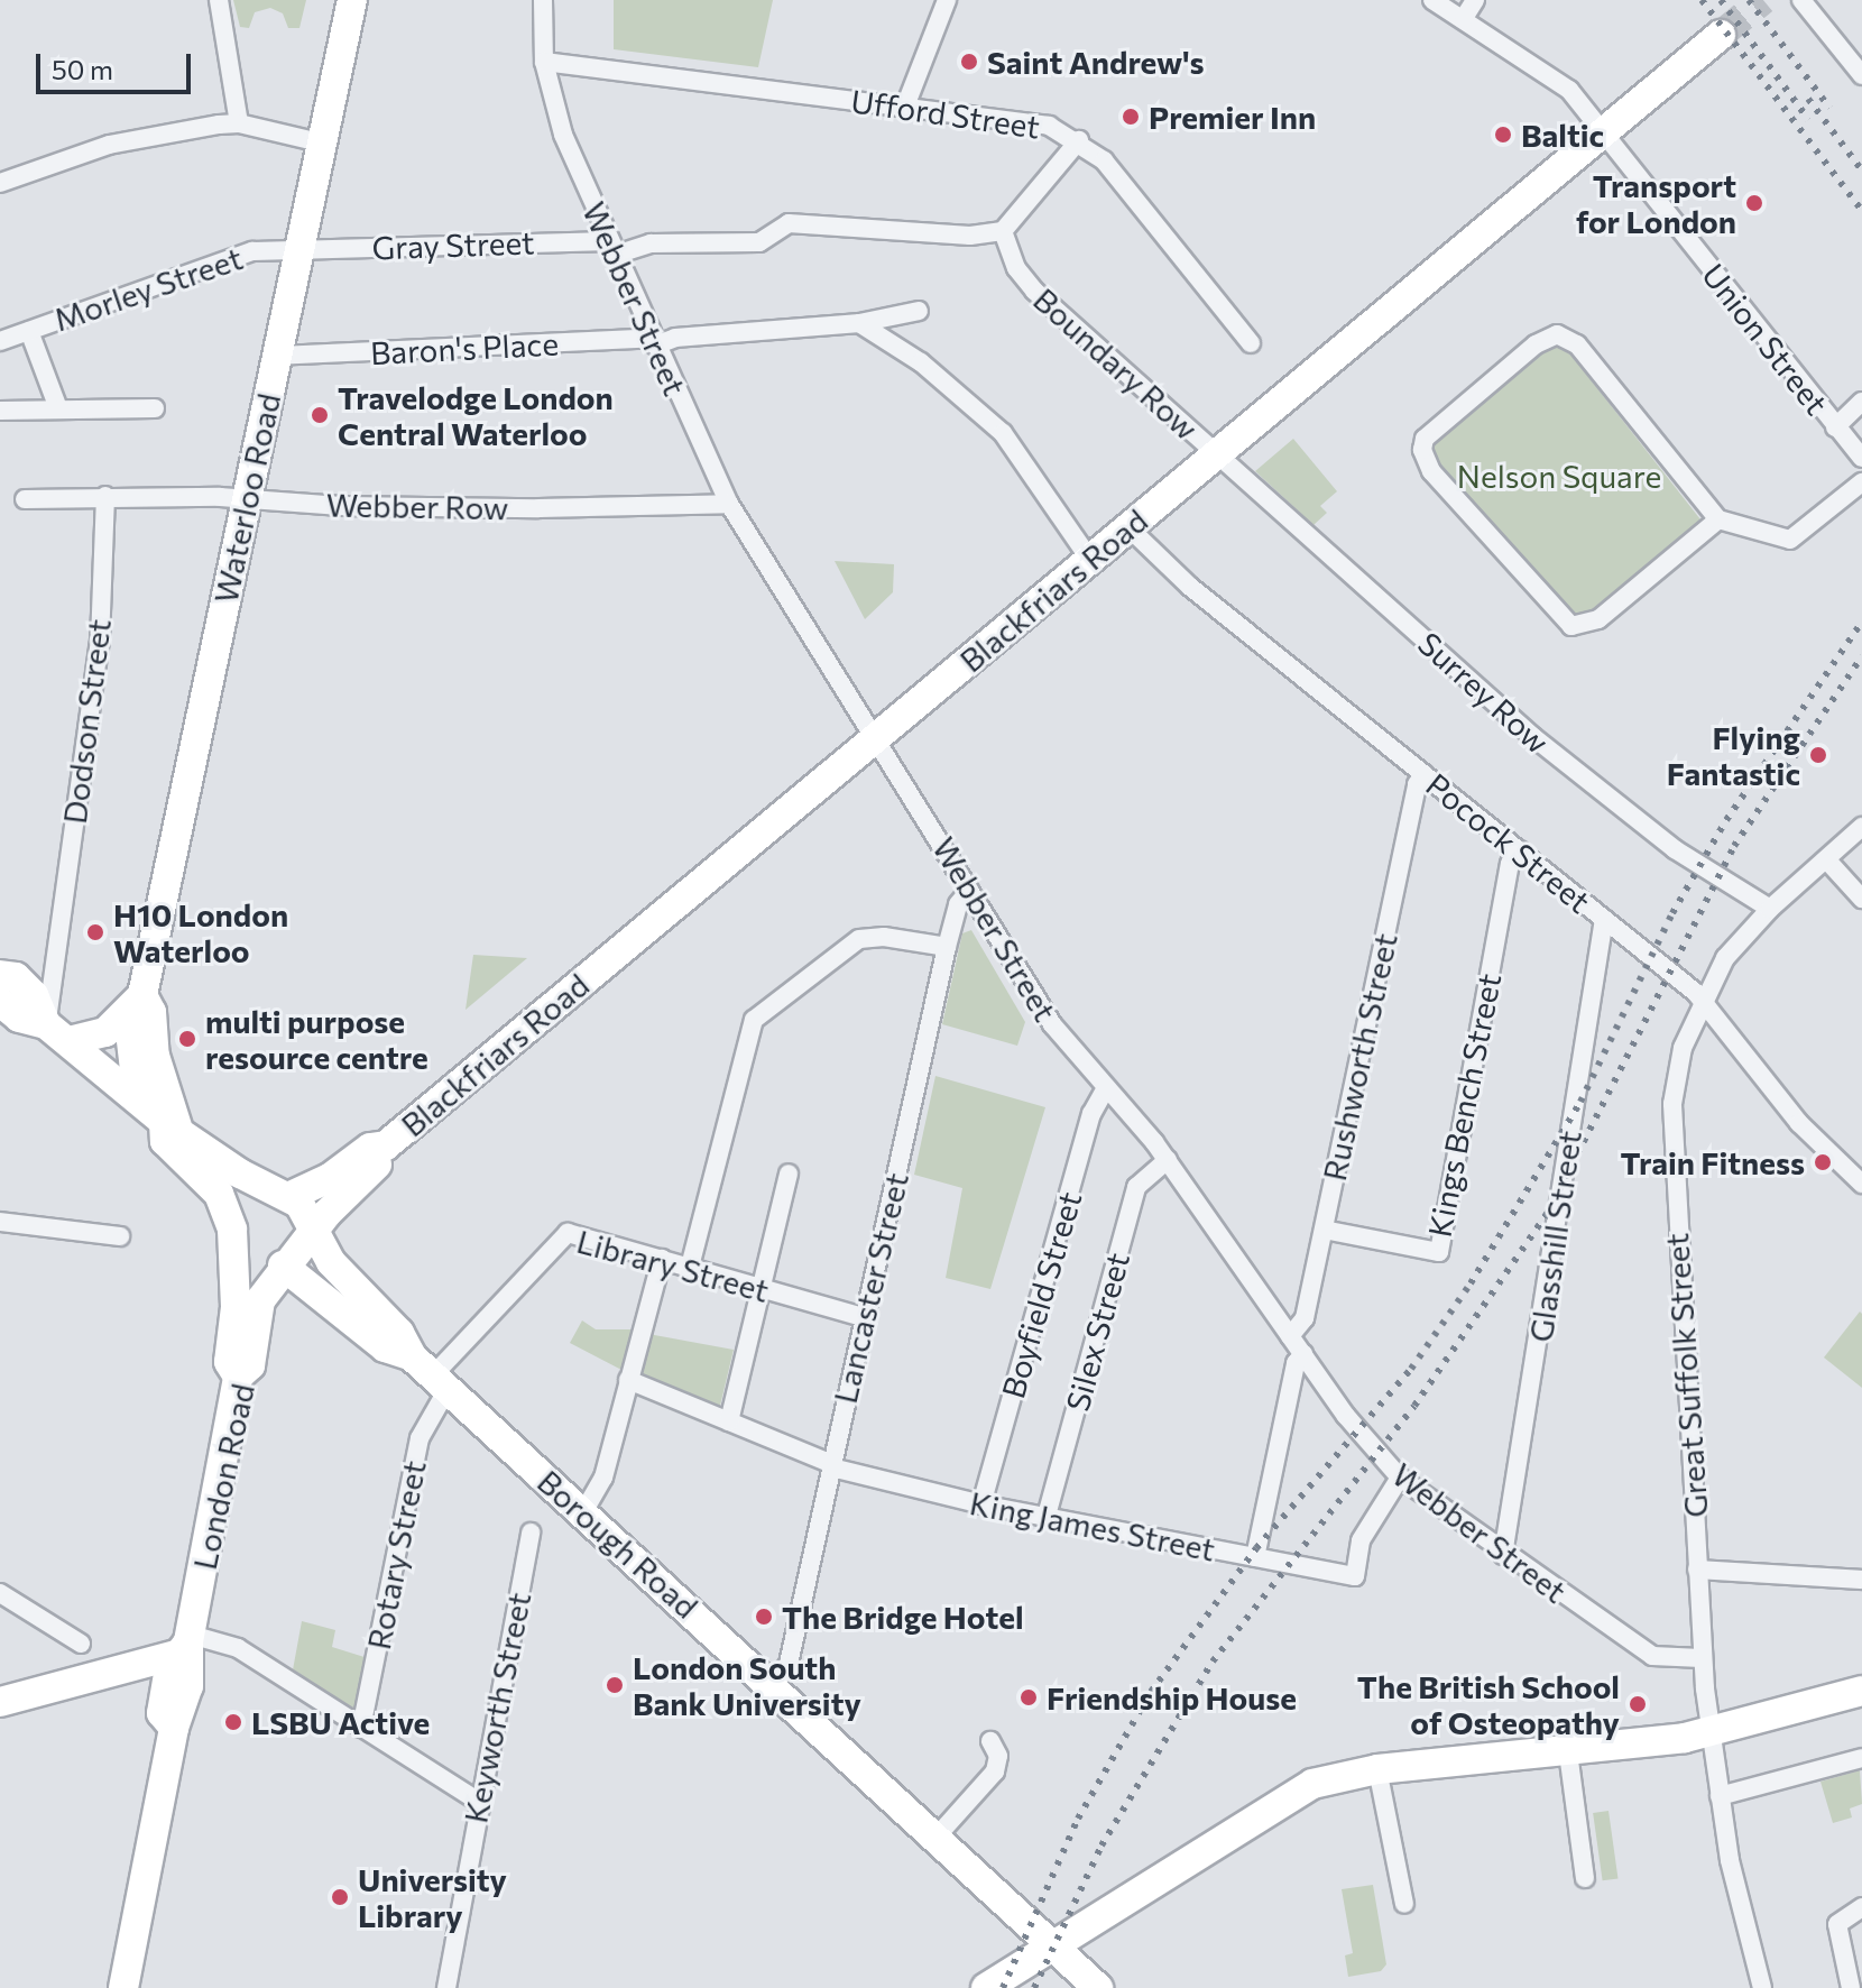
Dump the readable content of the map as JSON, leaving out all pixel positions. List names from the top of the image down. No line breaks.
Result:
{"streets":{"main road":["Waterloo Road","Blackfriars Road","London Road","Borough Road"],"street":["Ufford Street","Gray Street","Morley Street","Webber Street","Union Street","Baron's Place","Boundary Row","Webber Row","Surrey Row","Dodson Street","Pocock Street","Rushworth Street","Kings Bench Street","Glasshill Street","Library Street","Lancaster Street","Boyfield Street","Silex Street","Great Suffolk Street","King James Street","Rotary Street","Keyworth Street"]},"crossings":[["Ufford Street","Webber Street"],["Gray Street","Morley Street"],["Gray Street","Webber Street"],["Gray Street","Boundary Row"],["Gray Street","Waterloo Road"],["Morley Street","Waterloo Road"],["Webber Street","Baron's Place"],["Webber Street","Webber Row"],["Webber Street","Blackfriars Road"],["Webber Street","Rushworth Street"],["Webber Street","Glasshill Street"],["Webber Street","Lancaster Street"],["Webber Street","Boyfield Street"],["Webber Street","Silex Street"],["Webber Street","Great Suffolk Street"],["Webber Street","King James Street"],["Union Street","Blackfriars Road"],["Baron's Place","Waterloo Road"],["Boundary Row","Blackfriars Road"],["Boundary Row","Surrey Row"],["Waterloo Road","Webber Row"],["Webber Row","Dodson Street"],["Blackfriars Road","Surrey Row"],["Blackfriars Road","Pocock Street"],["Blackfriars Road","London Road"],["Blackfriars Road","Borough Road"],["Surrey Row","Great Suffolk Street"],["Pocock Street","Rushworth Street"],["Pocock Street","Kings Bench Street"],["Pocock Street","Glasshill Street"],["Pocock Street","Great Suffolk Street"],["Rushworth Street","Kings Bench Street"],["Library Street","Lancaster Street"],["Library Street","Borough Road"],["Library Street","Rotary Street"],["Lancaster Street","King James Street"],["Lancaster Street","Borough Road"],["Boyfield Street","King James Street"],["Silex Street","King James Street"],["London Road","Borough Road"],["Borough Road","Rotary Street"]],"parks":["Nelson Square"],"places":["Saint Andrew's","Premier Inn","Baltic","Transport for London","Travelodge London Central Waterloo","Flying Fantastic","H10 London Waterloo","multi purpose resource centre","Train Fitness","The Bridge Hotel","London South Bank University","Friendship House","The British School of Osteopathy","LSBU Active","University Library"],"scale_bar":"50 m"}
